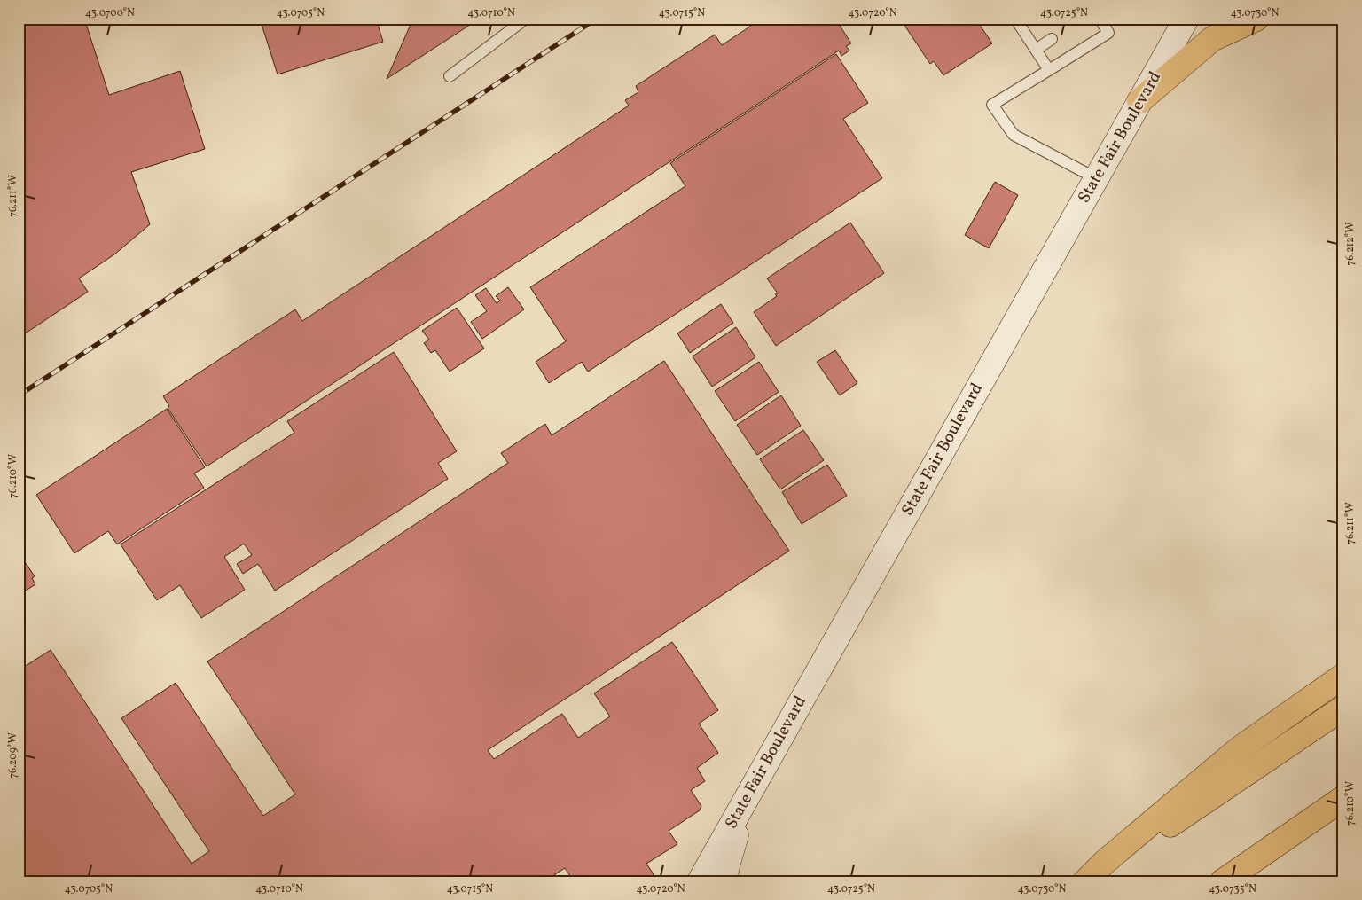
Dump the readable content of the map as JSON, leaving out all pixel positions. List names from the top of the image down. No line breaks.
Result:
{"streets":{"main road":["State Fair Boulevard"]},"coordinates":["43.0700°N","43.0705°N","43.0710°N","43.0715°N","43.0720°N","43.0725°N","43.0730°N","76.211°W","76.212°W","76.210°W","76.209°W","43.0735°N"]}
